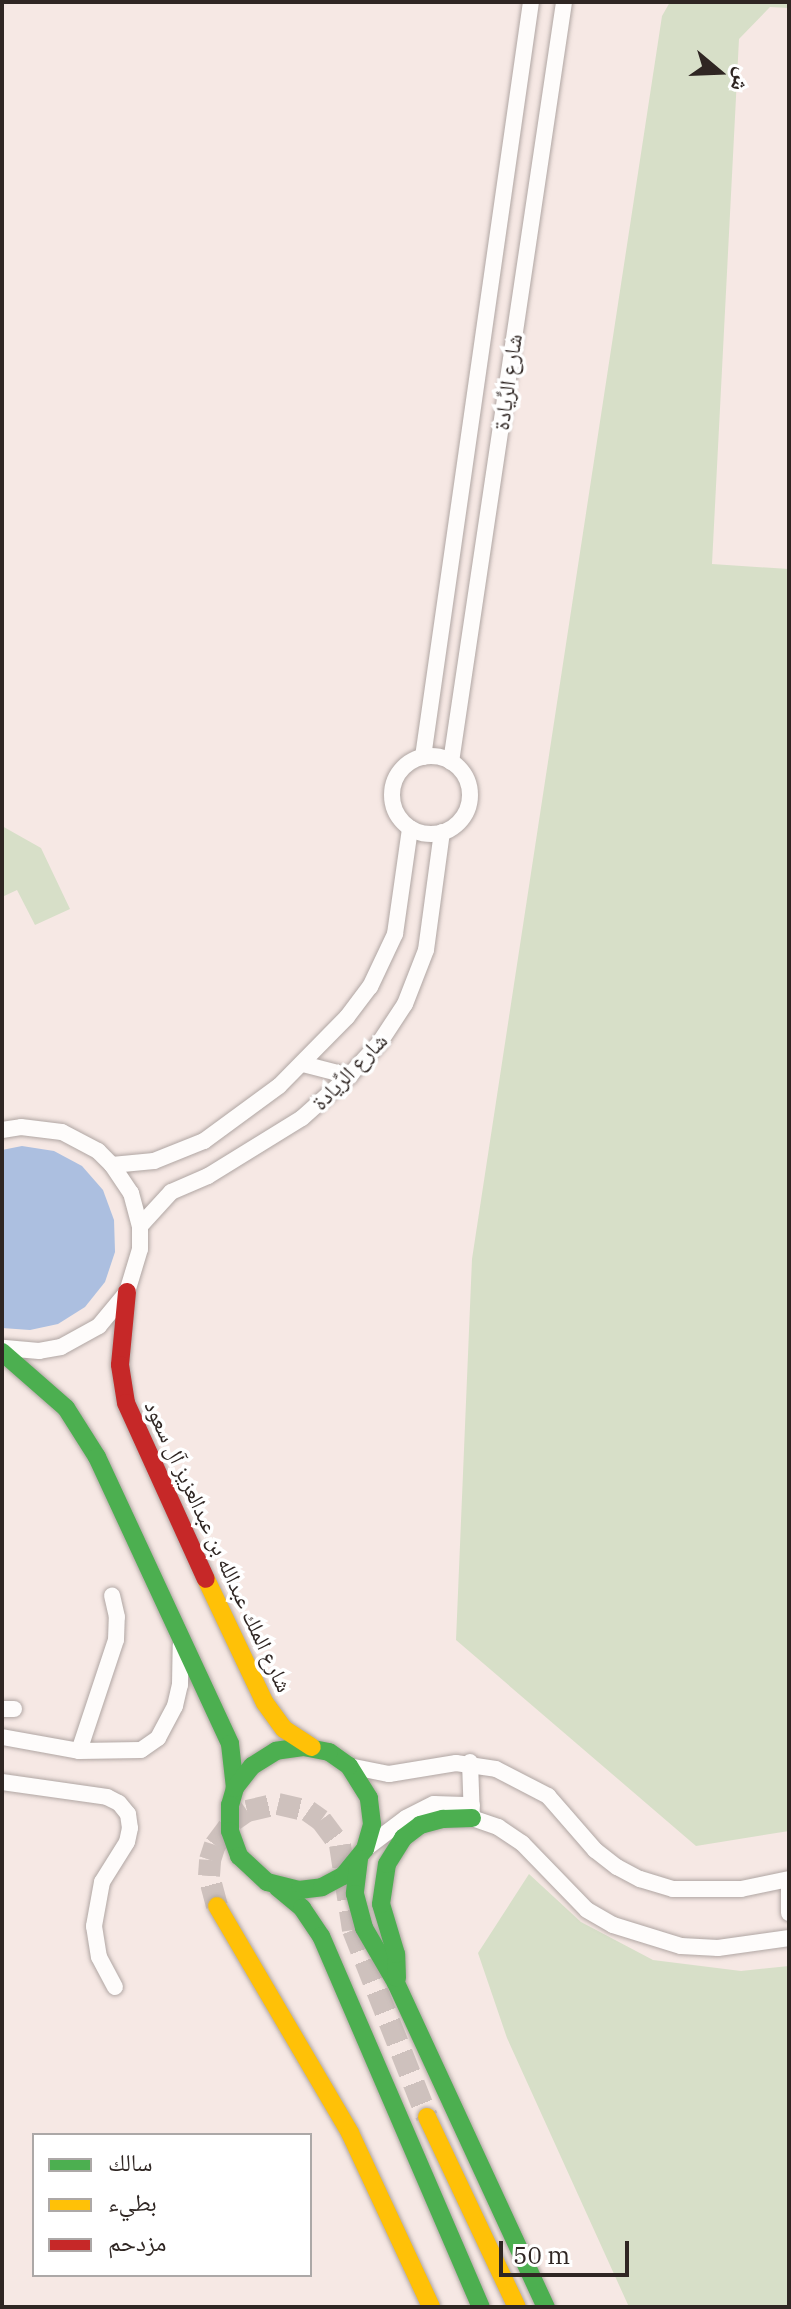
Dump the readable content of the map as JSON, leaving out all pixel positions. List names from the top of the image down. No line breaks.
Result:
{"streets":{"street":["شارع الرِّيادة","شارع الملك عبدالله بن عبدالعزيز آل سعود"]},"legend":["سالك","بطيء","مزدحم"],"scale_bar":"50 m","north":"right"}
